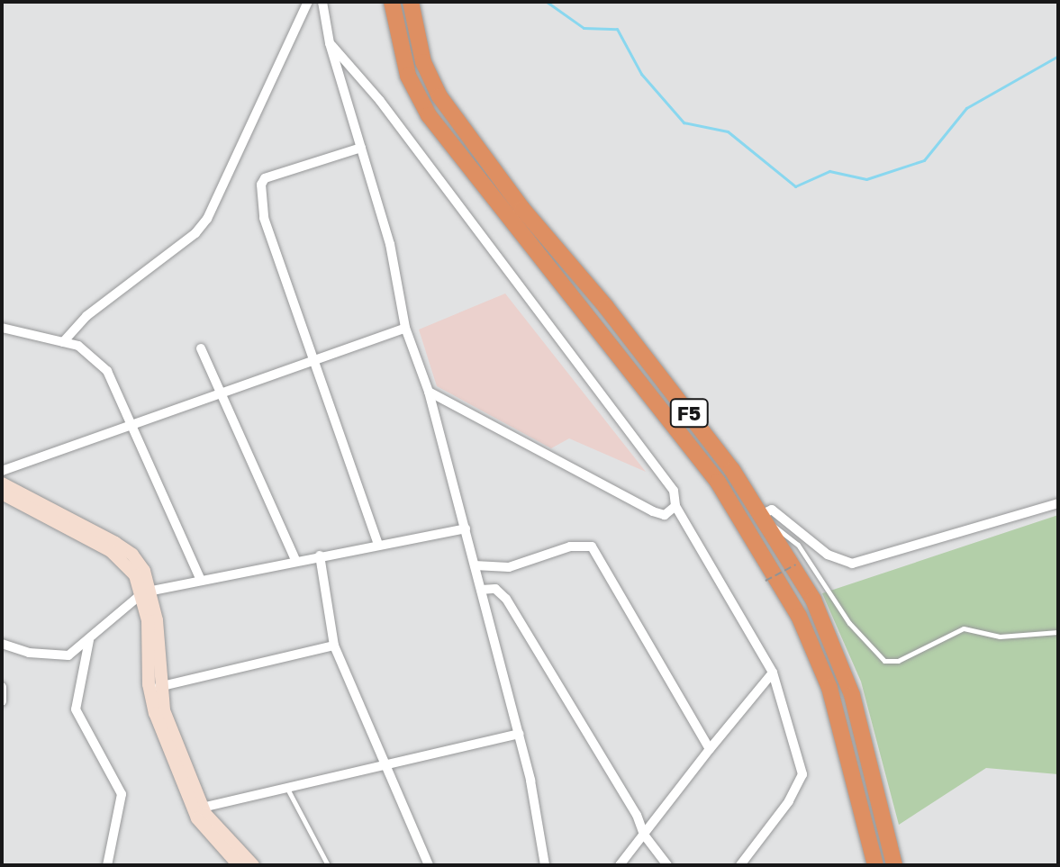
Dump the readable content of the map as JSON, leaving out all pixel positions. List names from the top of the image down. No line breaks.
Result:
{"streets":{"highway":["F5"]}}
